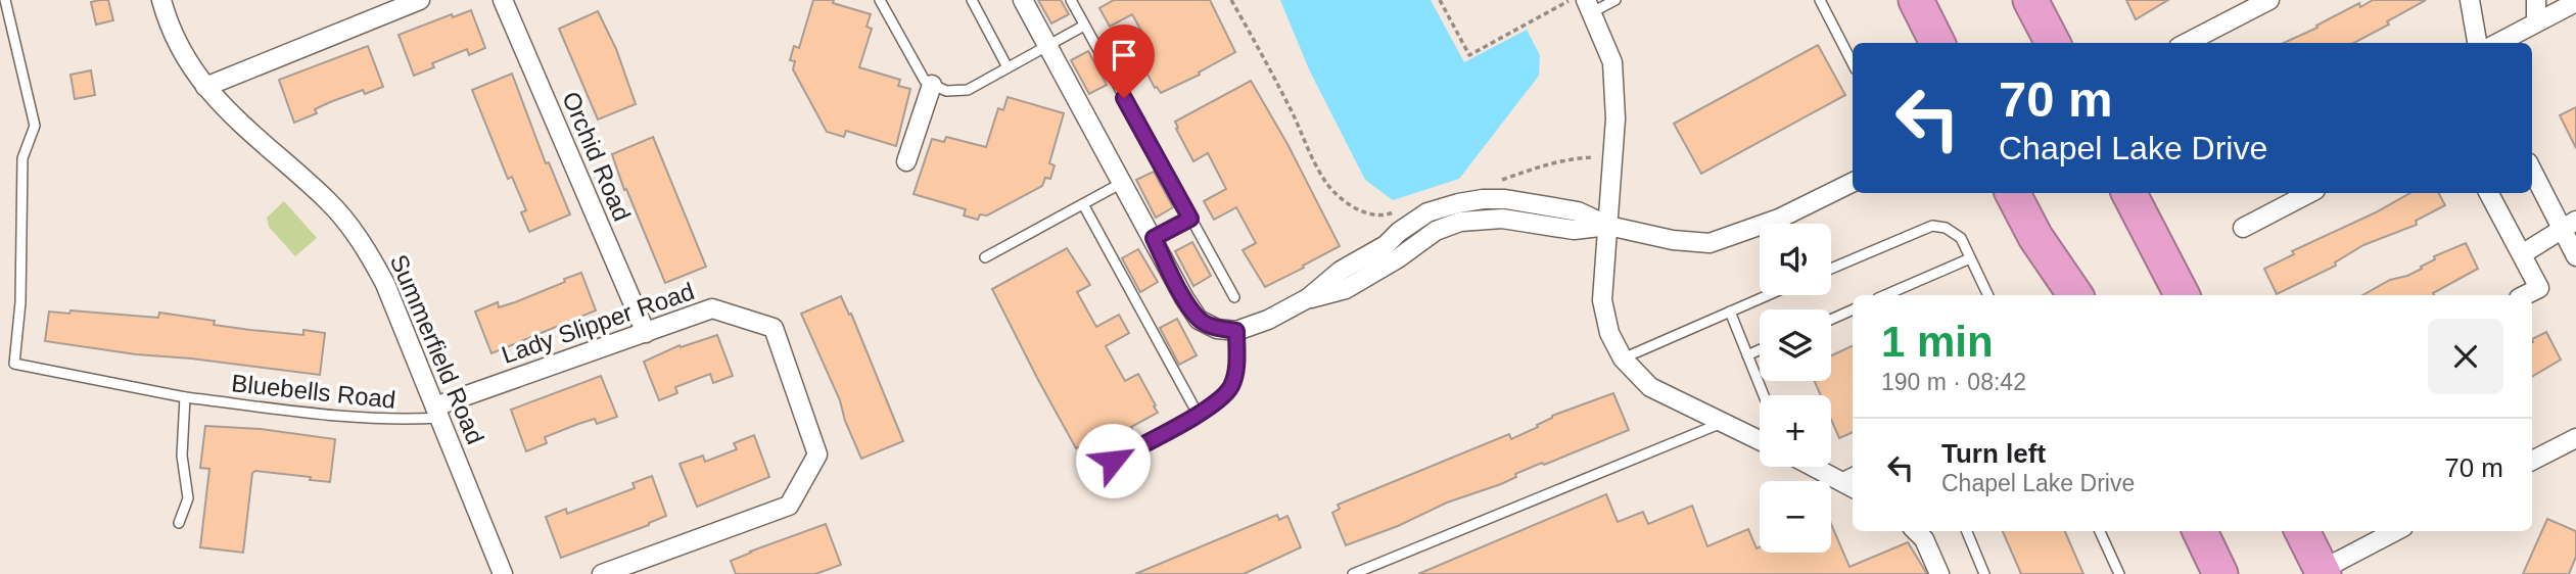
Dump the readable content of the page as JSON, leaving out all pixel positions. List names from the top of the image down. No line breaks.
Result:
{"streets":{"street":["Orchid Road","Lady Slipper Road","Summerfield Road"],"lane":["Bluebells Road"]},"crossings":[["Orchid Road","Lady Slipper Road"],["Lady Slipper Road","Summerfield Road"],["Lady Slipper Road","Bluebells Road"],["Summerfield Road","Bluebells Road"]],"page":{"turn":["70 m","Chapel Lake Drive"],"map_buttons":["+","−"],"heading":["1 min","190 m · 08:42"],"list":[{"name":"Turn left","note":"Chapel Lake Drive","value":"70 m"}]}}
